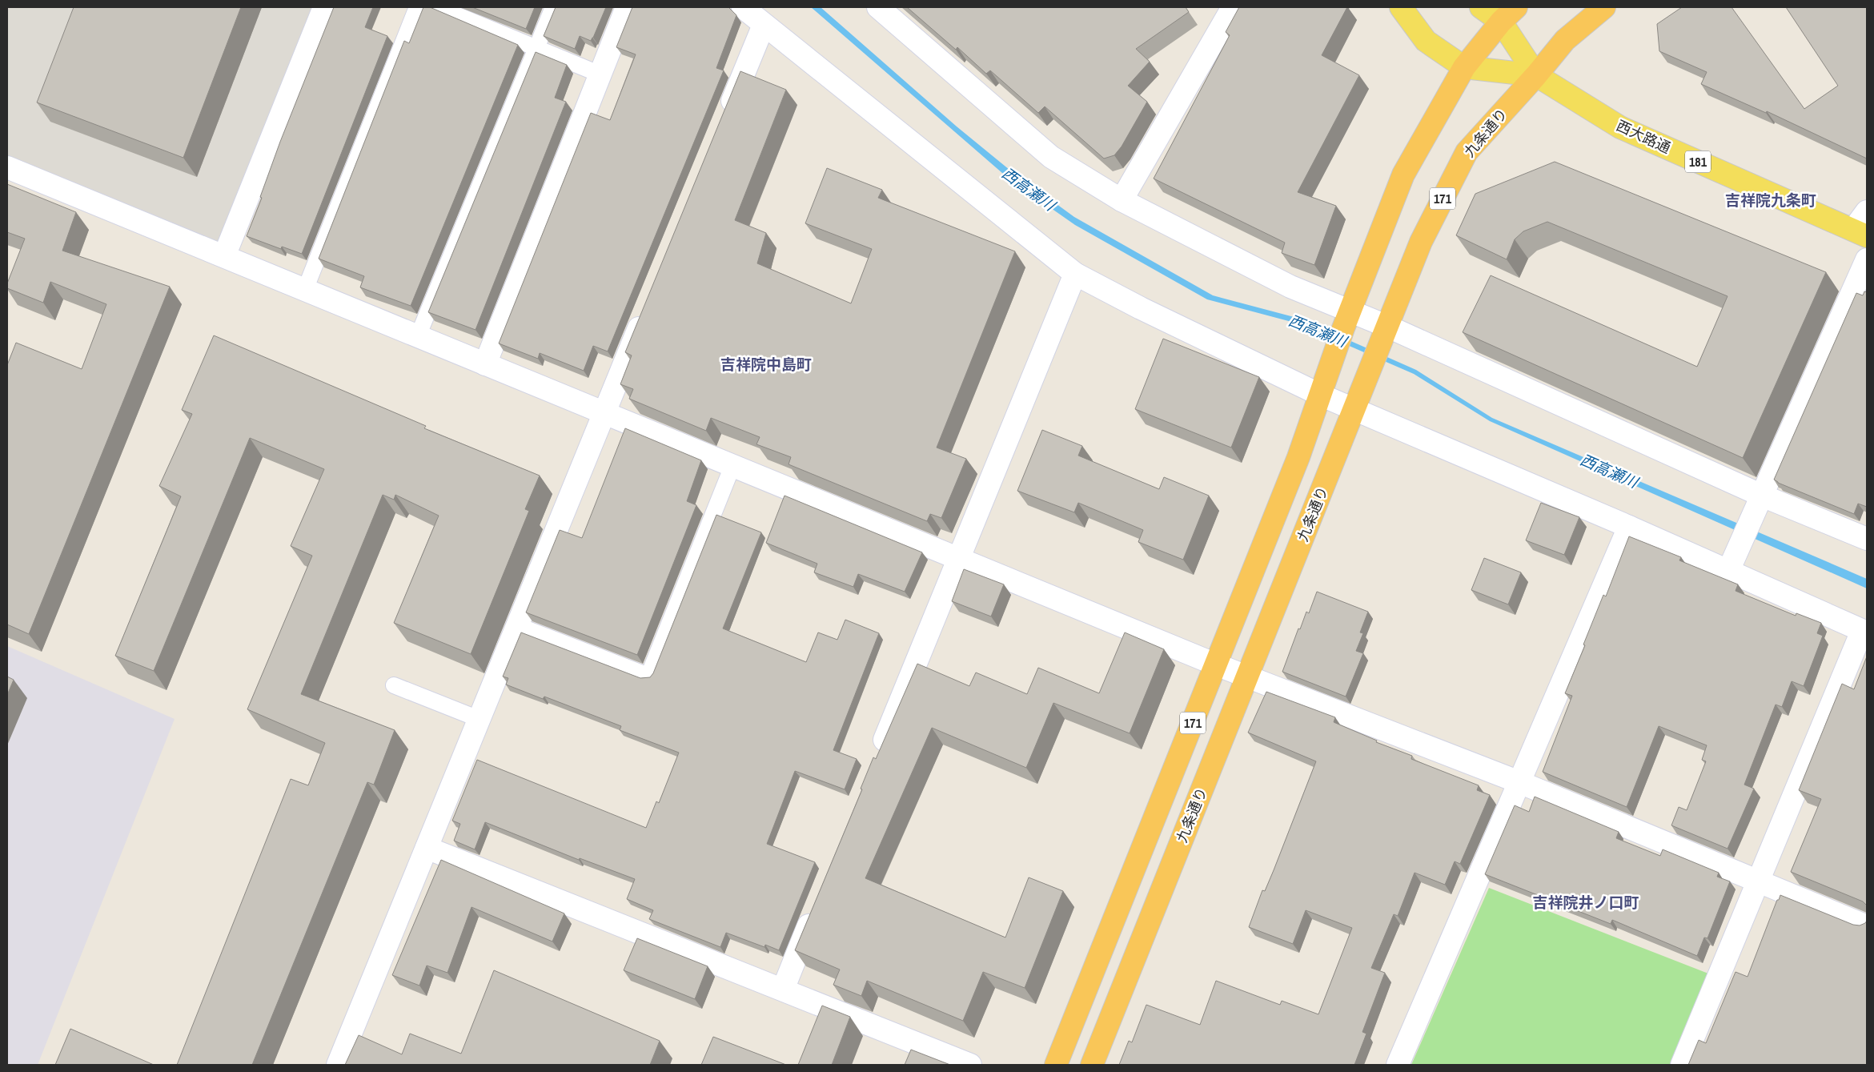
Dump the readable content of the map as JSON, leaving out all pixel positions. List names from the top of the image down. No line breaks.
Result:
{"streets":{"highway":["九条通り","171"],"main road":["西大路通","181"]},"crossings":[["九条通り","西大路通"]],"districts":["吉祥院九条町","吉祥院中島町","吉祥院井ノ口町"],"water":["西高瀬川"]}
